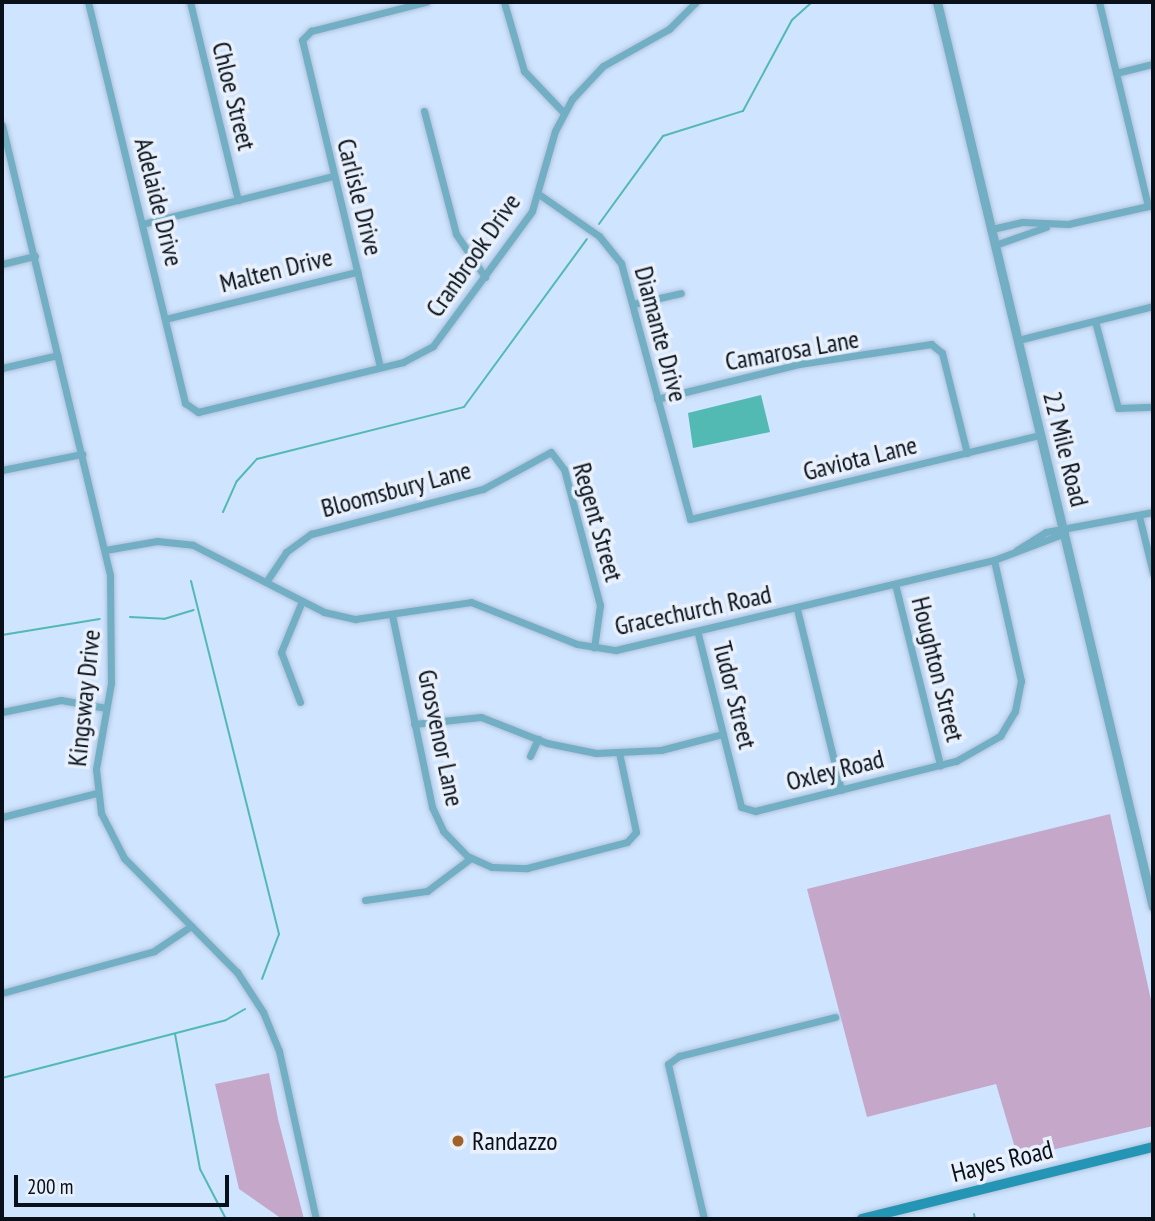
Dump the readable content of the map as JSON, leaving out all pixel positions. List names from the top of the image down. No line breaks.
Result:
{"streets":{"main road":["Hayes Road"],"street":["Chloe Street","Carlisle Drive","Adelaide Drive","Cranbrook Drive","Malten Drive","Diamante Drive","Camarosa Lane","22 Mile Road","Gaviota Lane","Bloomsbury Lane","Regent Street","Gracechurch Road","Houghton Street","Tudor Street","Kingsway Drive","Grosvenor Lane","Oxley Road"]},"crossings":[["Carlisle Drive","Cranbrook Drive"],["Carlisle Drive","Malten Drive"],["Adelaide Drive","Cranbrook Drive"],["Adelaide Drive","Malten Drive"],["Cranbrook Drive","Diamante Drive"],["Diamante Drive","Camarosa Lane"],["Diamante Drive","Gaviota Lane"],["Camarosa Lane","Gaviota Lane"],["22 Mile Road","Gaviota Lane"],["22 Mile Road","Gracechurch Road"],["Bloomsbury Lane","Regent Street"],["Bloomsbury Lane","Gracechurch Road"],["Regent Street","Gracechurch Road"],["Gracechurch Road","Houghton Street"],["Gracechurch Road","Tudor Street"],["Gracechurch Road","Kingsway Drive"],["Gracechurch Road","Grosvenor Lane"],["Gracechurch Road","Oxley Road"],["Houghton Street","Oxley Road"],["Tudor Street","Oxley Road"]],"places":["Randazzo"],"scale_bar":"200 m"}
